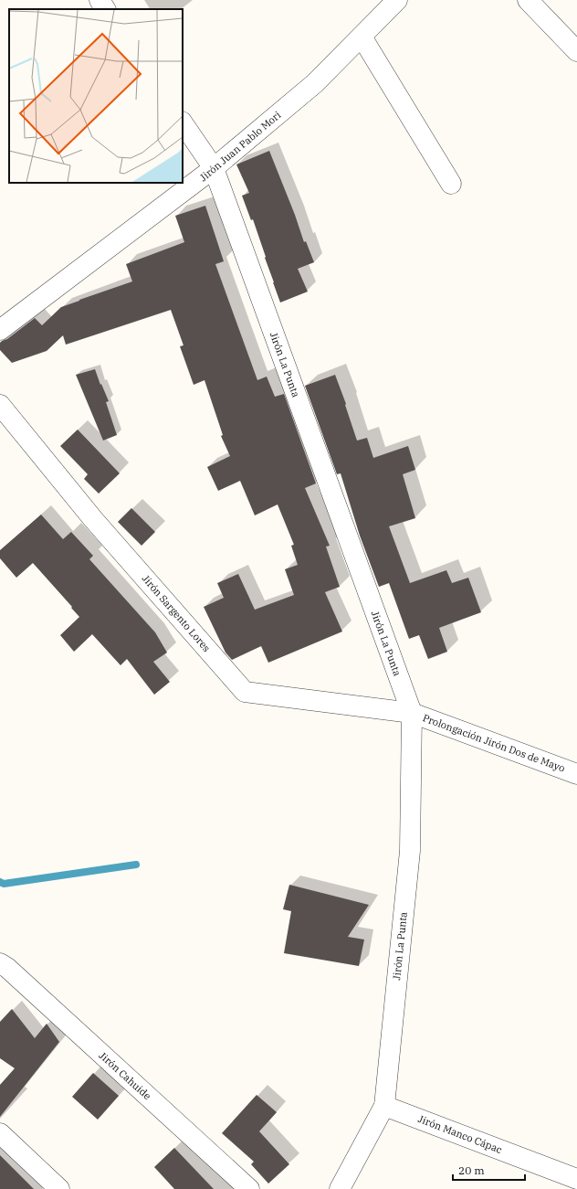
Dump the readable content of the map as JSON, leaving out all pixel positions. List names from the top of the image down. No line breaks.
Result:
{"streets":{"street":["Jirón Juan Pablo Mori","Jirón La Punta","Jirón Sargento Lores","Prolongación Jirón Dos de Mayo","Jirón Cahuide","Jirón Manco Cápac"]},"crossings":[["Jirón Juan Pablo Mori","Jirón La Punta"],["Jirón La Punta","Jirón Sargento Lores"],["Jirón La Punta","Prolongación Jirón Dos de Mayo"],["Jirón La Punta","Jirón Manco Cápac"],["Jirón Sargento Lores","Prolongación Jirón Dos de Mayo"]],"scale_bar":"20 m"}
